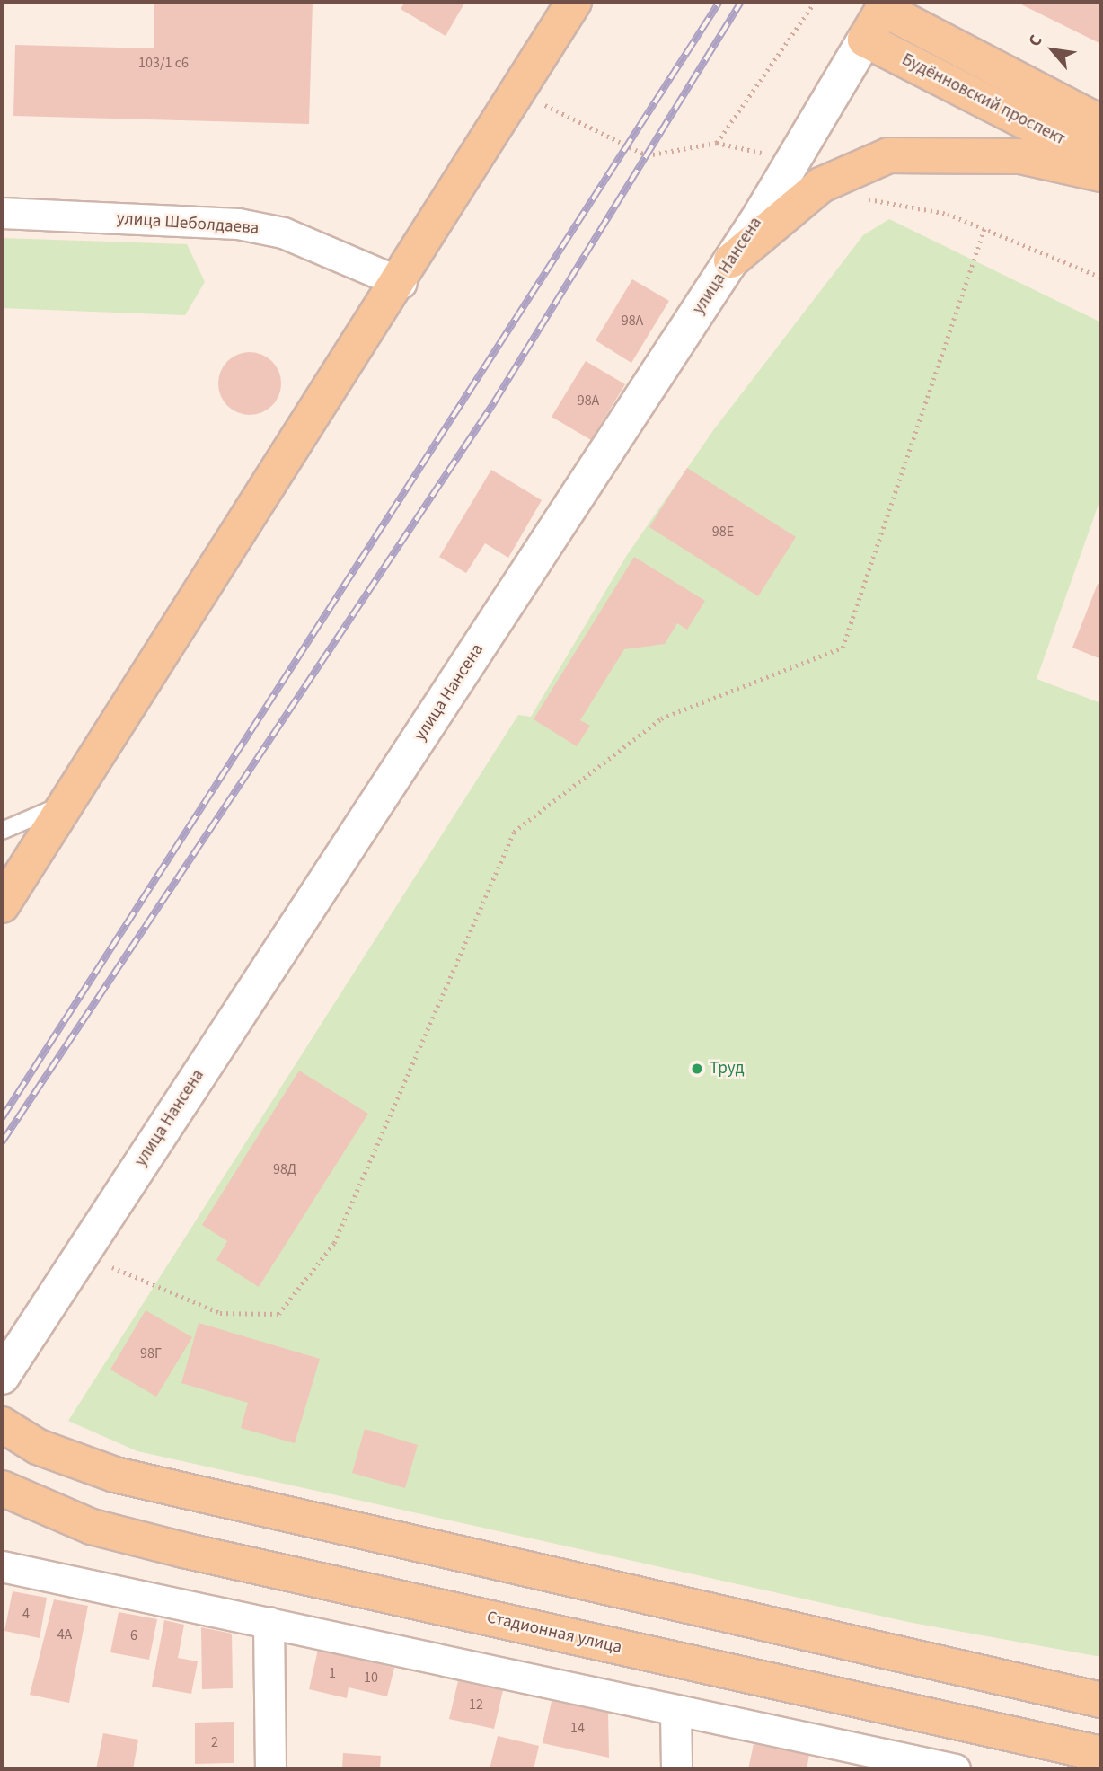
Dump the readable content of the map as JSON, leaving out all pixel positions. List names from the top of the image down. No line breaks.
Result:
{"streets":{"main road":["Будённовский проспект","улица Нансена","Стадионная улица"],"street":["улица Шеболдаева"]},"crossings":[["Будённовский проспект","улица Нансена"]],"places":["Труд"],"house_numbers":["103/1 с6","98А","98А","98Е","98Д","98Г","4","4А","6","1","10","12","14","2"],"north":"top left"}
